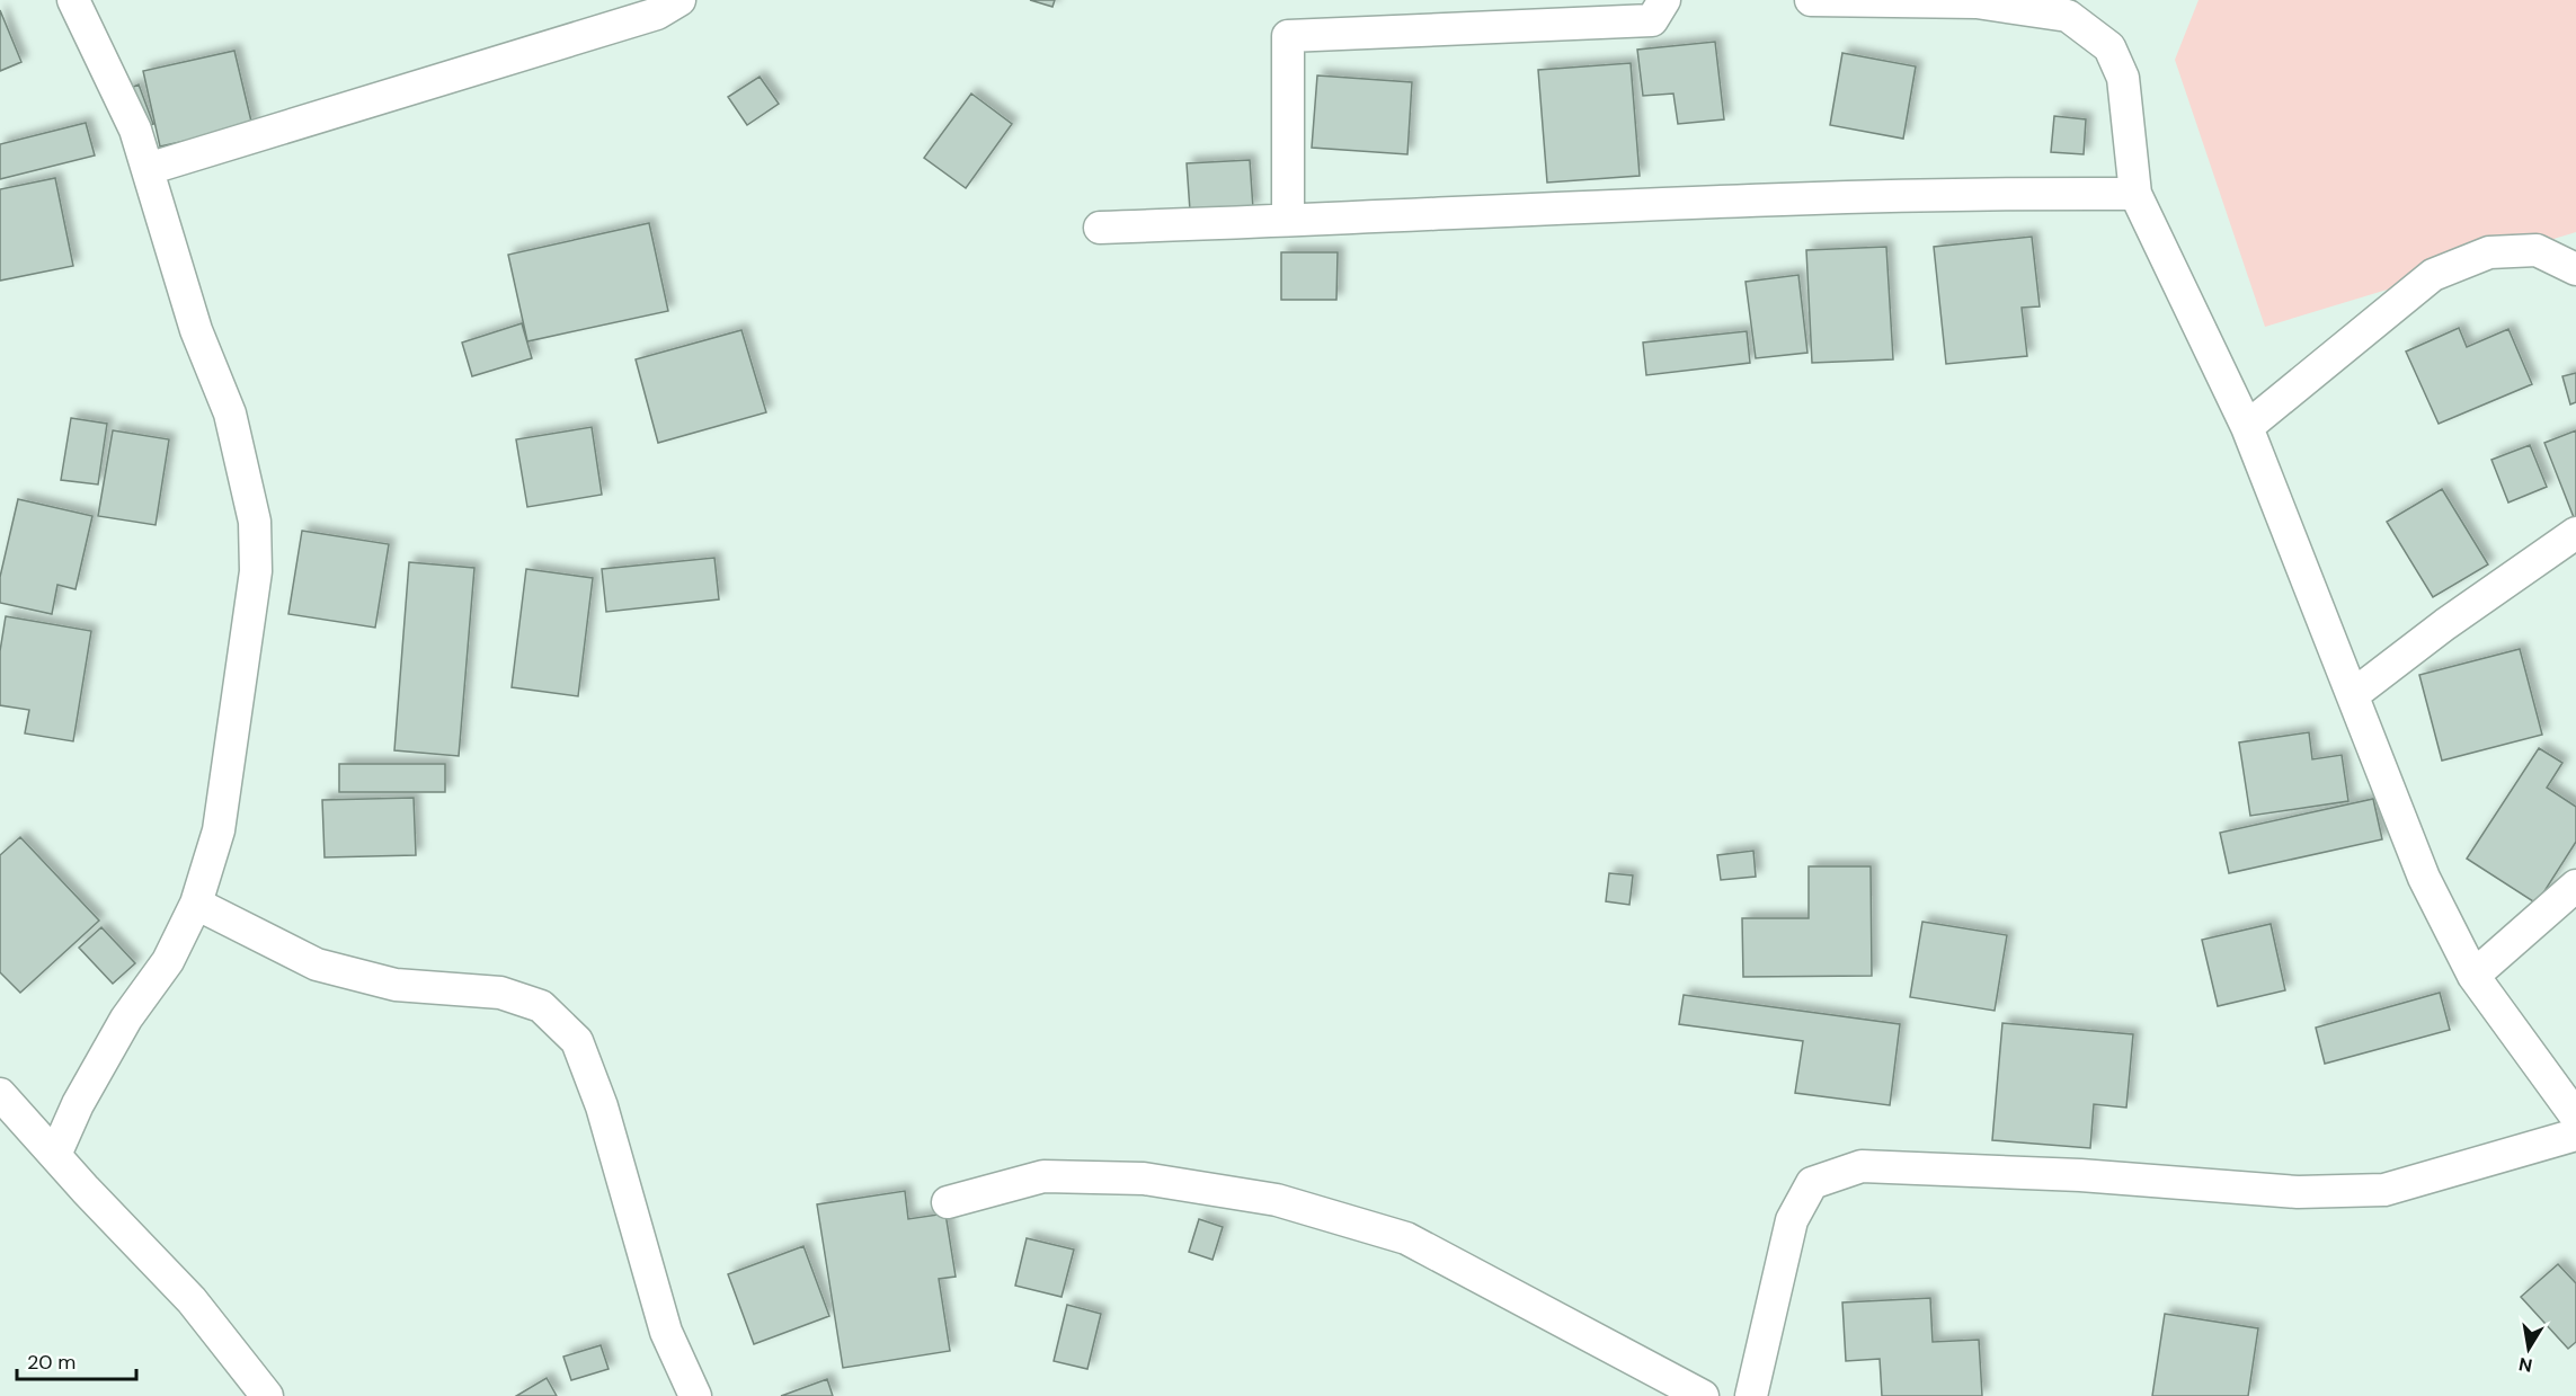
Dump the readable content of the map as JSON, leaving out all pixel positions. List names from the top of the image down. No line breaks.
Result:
{"scale_bar":"20 m","north":"bottom"}
